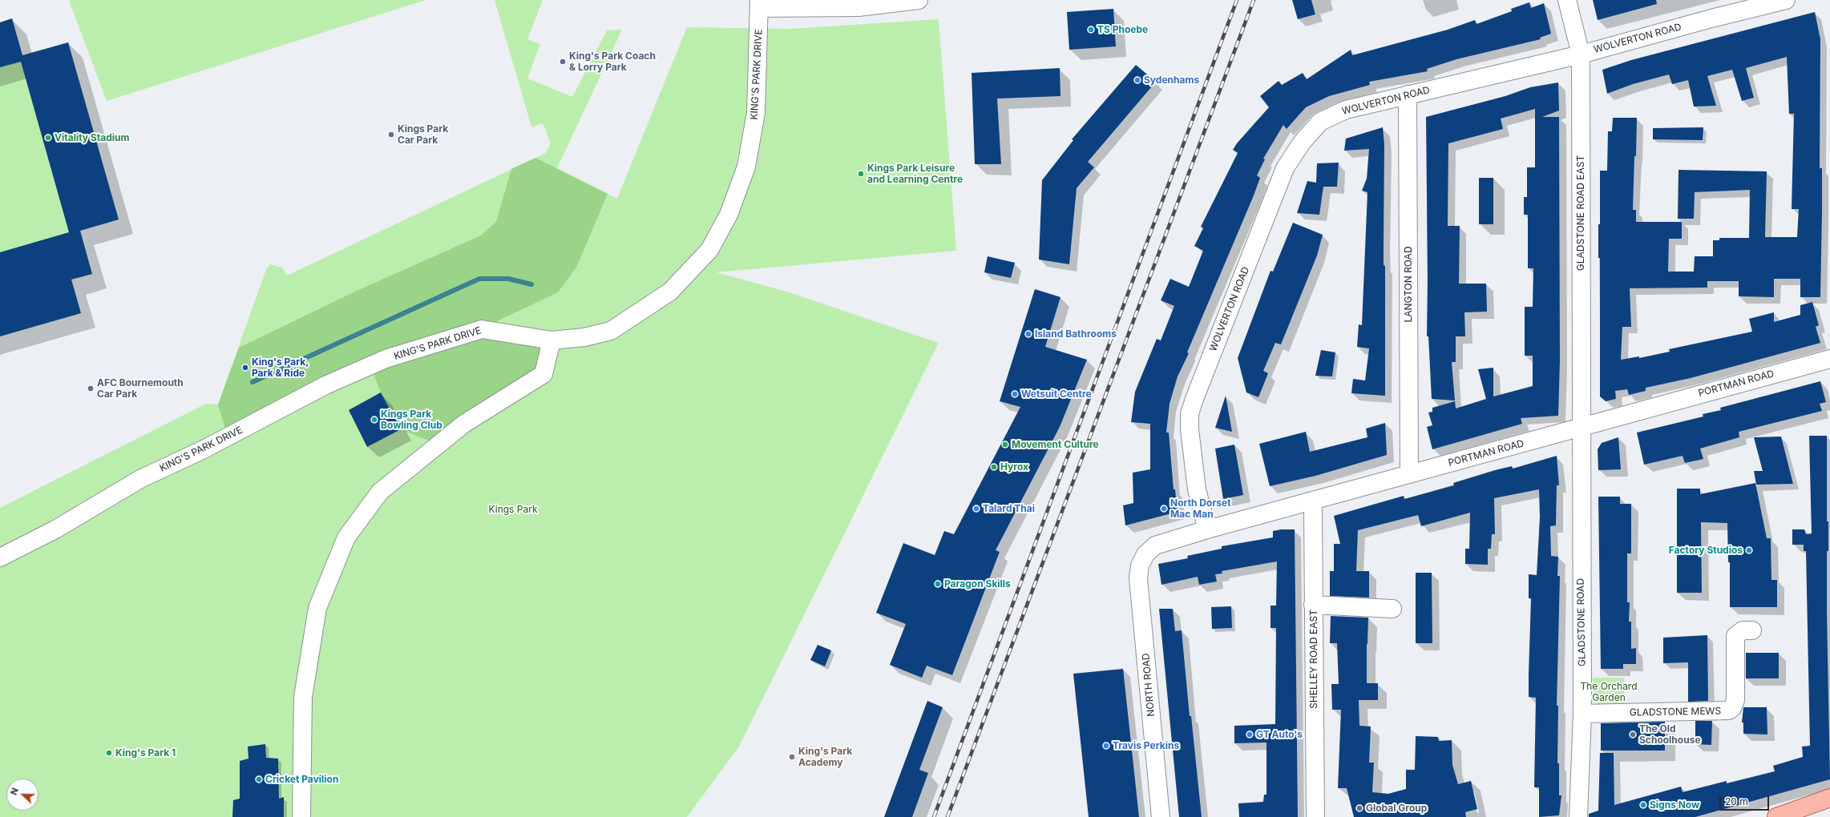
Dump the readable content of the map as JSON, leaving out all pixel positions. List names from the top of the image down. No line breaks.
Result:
{"streets":{"street":["WOLVERTON ROAD","KING'S PARK DRIVE","GLADSTONE ROAD EAST","LANGTON ROAD","PORTMAN ROAD","GLADSTONE ROAD","SHELLEY ROAD EAST","NORTH ROAD","GLADSTONE MEWS"]},"crossings":[["WOLVERTON ROAD","GLADSTONE ROAD EAST"],["WOLVERTON ROAD","LANGTON ROAD"],["WOLVERTON ROAD","PORTMAN ROAD"],["GLADSTONE ROAD EAST","PORTMAN ROAD"],["GLADSTONE ROAD EAST","GLADSTONE ROAD"],["LANGTON ROAD","PORTMAN ROAD"],["PORTMAN ROAD","GLADSTONE ROAD"],["PORTMAN ROAD","SHELLEY ROAD EAST"],["PORTMAN ROAD","NORTH ROAD"],["GLADSTONE ROAD","GLADSTONE MEWS"]],"parks":["Kings Park","The Orchard Garden"],"places":["TS Phoebe","King's Park Coach & Lorry Park","Sydenhams","Kings Park Car Park","Vitality Stadium","Kings Park Leisure and Learning Centre","Island Bathrooms","King's Park, Park & Ride","AFC Bournemouth Car Park","Wetsuit Centre","Kings Park Bowling Club","Movement Culture","Hyrox","Talard Thai","North Dorset Mac Man","Factory Studios","Paragon Skills","GT Auto's","The Old Schoolhouse","Travis Perkins","King's Park 1","King's Park Academy","Cricket Pavilion","Signs Now","Global Group"],"scale_bar":"20 m","north":"left"}
